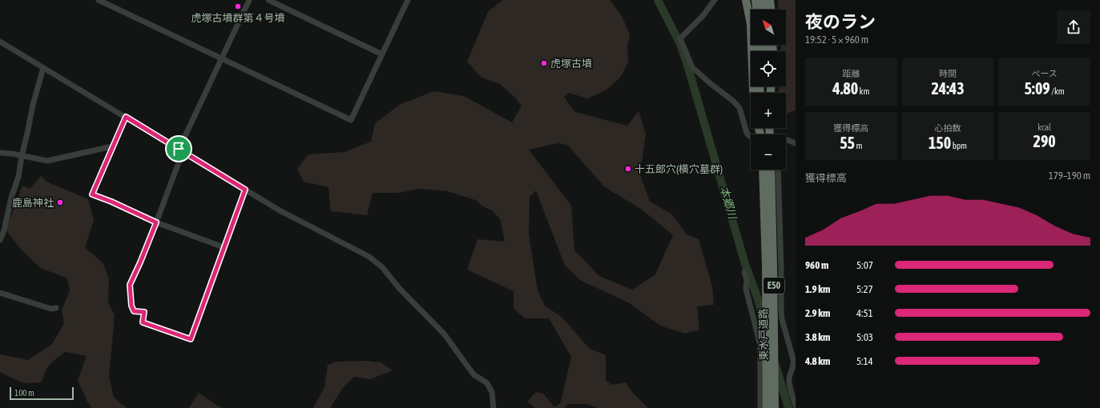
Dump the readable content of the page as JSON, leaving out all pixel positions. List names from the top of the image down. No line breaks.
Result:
{"streets":{"highway":["E50","東水戸道路"]},"water":["本郷川"],"places":["虎塚古墳群第４号墳","虎塚古墳","十五郎穴(横穴墓群)","鹿島神社"],"scale_bar":"100 m","north":"top left","page":{"heading":["夜のラン","19:52 · 5 × 960 m"],"map_buttons":["+","−"],"stats":[["距離","4.80 km"],["時間","24:43"],["ペース","5:09 /km"],["獲得標高","55 m"],["心拍数","150 bpm"],["kcal","290"]],"chart":["獲得標高","179–190 m"],"list":[{"name":"960 m","note":"5:07"},{"name":"1.9 km","note":"5:27"},{"name":"2.9 km","note":"4:51"},{"name":"3.8 km","note":"5:03"},{"name":"4.8 km","note":"5:14"}],"scale":"100 m"}}
